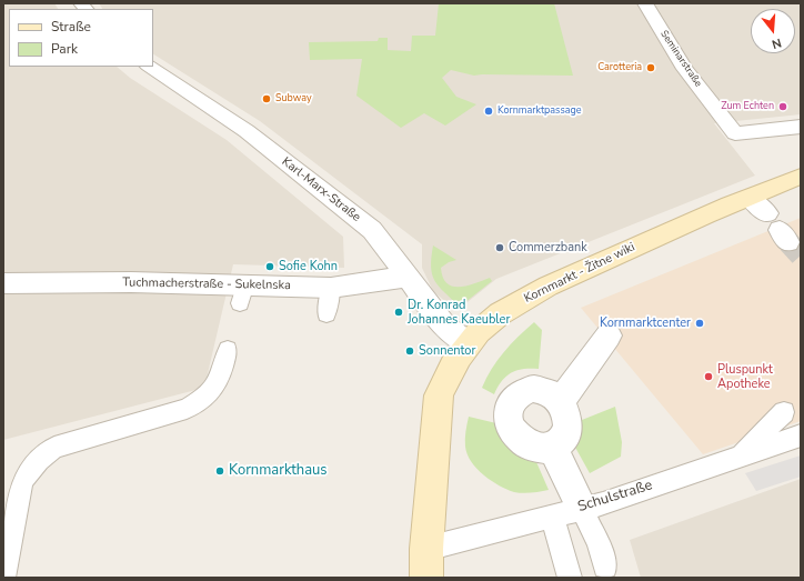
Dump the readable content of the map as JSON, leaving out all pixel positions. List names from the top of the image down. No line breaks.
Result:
{"streets":{"main road":["Kornmarkt - Žitne wiki"],"street":["Seminarstraße","Karl-Marx-Straße","Tuchmacherstraße - Sukelnska"],"lane":["Schulstraße"]},"crossings":[["Karl-Marx-Straße","Kornmarkt - Žitne wiki"],["Karl-Marx-Straße","Tuchmacherstraße - Sukelnska"],["Kornmarkt - Žitne wiki","Schulstraße"]],"places":["Carotteria","Subway","Zum Echten","Kornmarktpassage","Commerzbank","Sofie Kohn","Dr. Konrad Johannes Kaeubler","Kornmarktcenter","Sonnentor","Pluspunkt Apotheke","Kornmarkthaus"],"legend":["Straße","Park"],"north":"bottom"}
